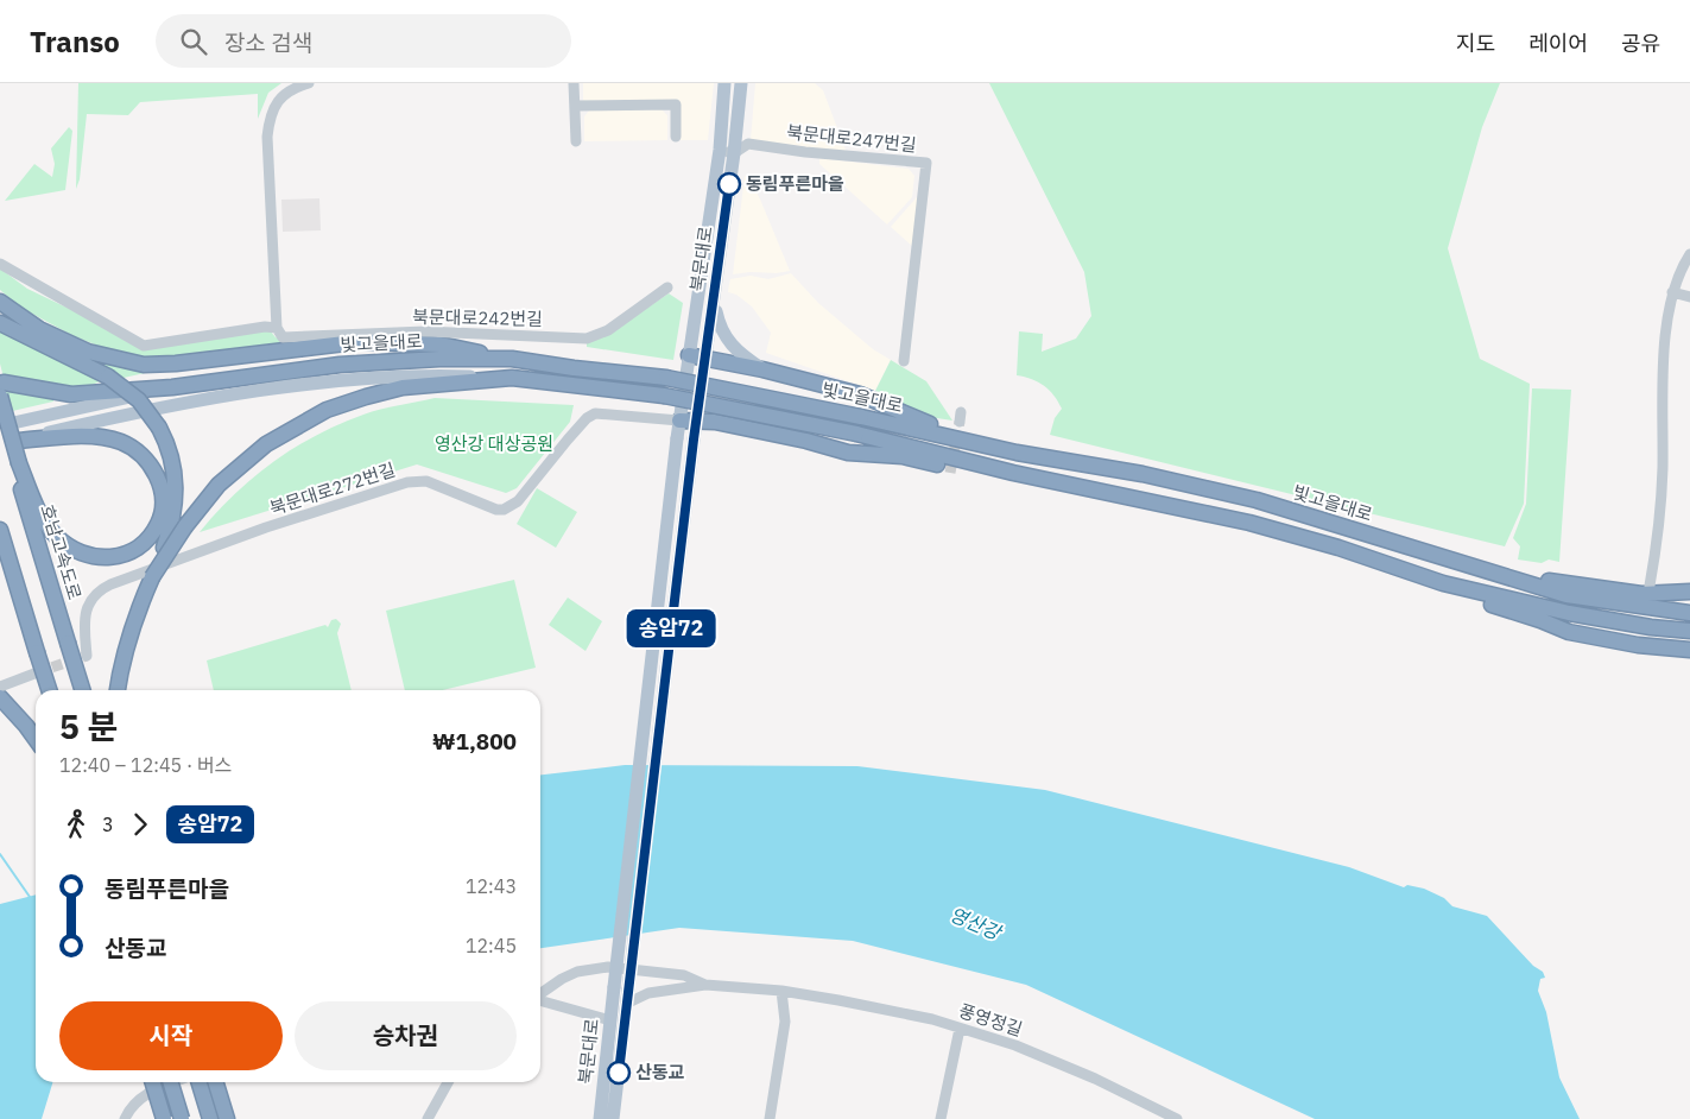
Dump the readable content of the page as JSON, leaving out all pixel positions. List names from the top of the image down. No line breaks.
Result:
{"streets":{"highway":["빛고을대로","호남고속도로"],"main road":["북문대로"],"street":["북문대로247번길","북문대로242번길","북문대로272번길","풍영정길"]},"crossings":[["북문대로247번길","북문대로"],["북문대로","북문대로272번길"],["빛고을대로","호남고속도로"]],"water":["영산강"],"parks":["영산강 대상공원"],"places":["동림푸른마을","산동교"],"lines":["bus line 송암72"],"page":{"header":"Transo","search":"장소 검색","nav":["지도","레이어","공유"],"on_map":"송암72","heading":["5 분","12:40 – 12:45 · 버스","₩1,800"],"legs":["3","송암72"],"list":[{"name":"동림푸른마을","value":"12:43"},{"name":"산동교","value":"12:45"}],"buttons":["시작","승차권"]}}
